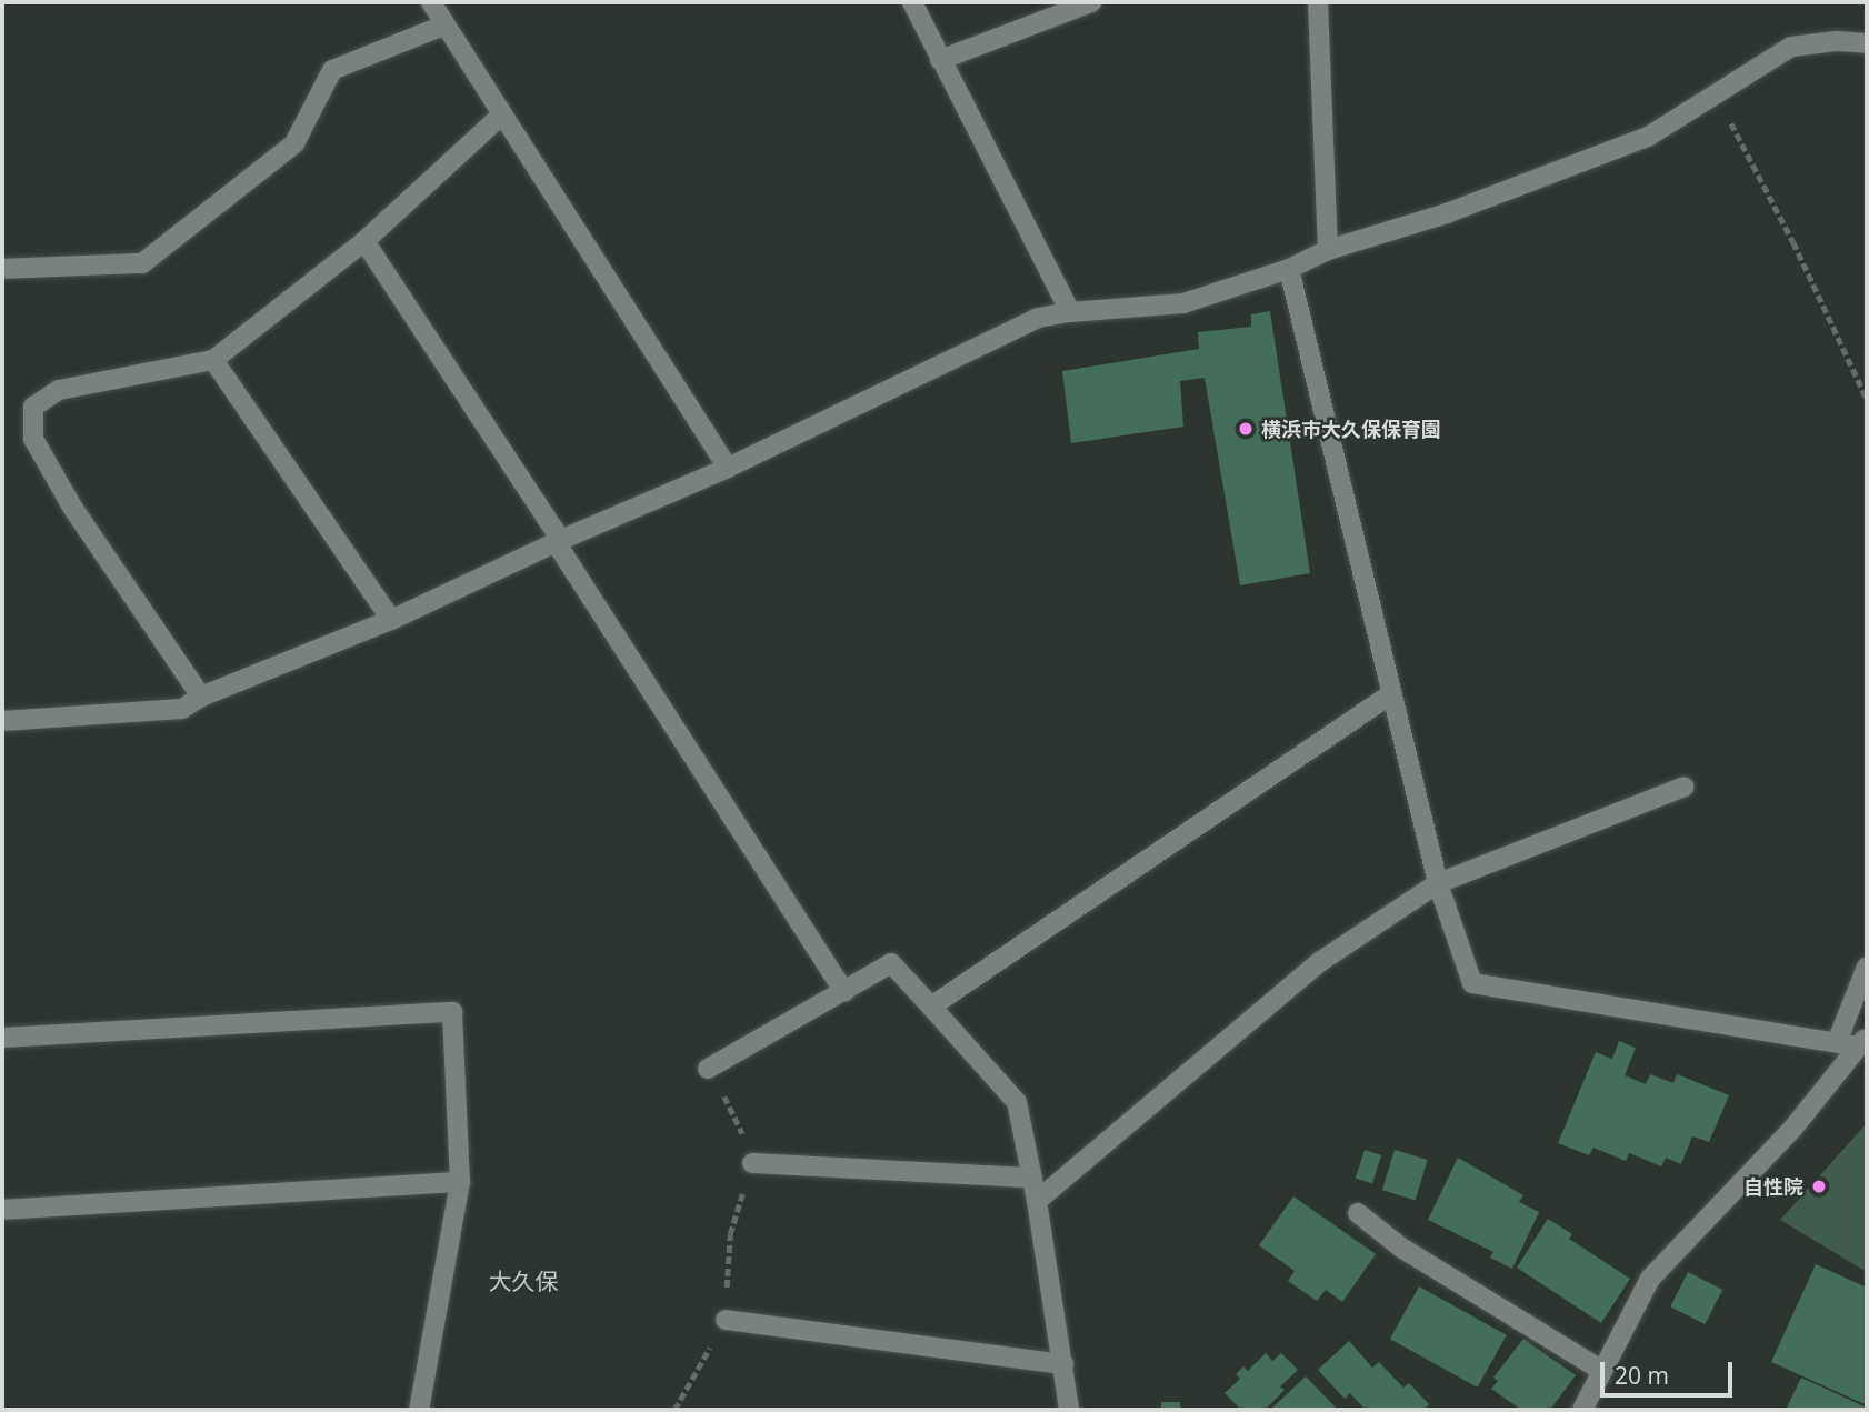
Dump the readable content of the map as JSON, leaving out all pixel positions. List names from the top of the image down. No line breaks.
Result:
{"districts":["大久保"],"places":["横浜市大久保保育園","自性院"],"scale_bar":"20 m"}
